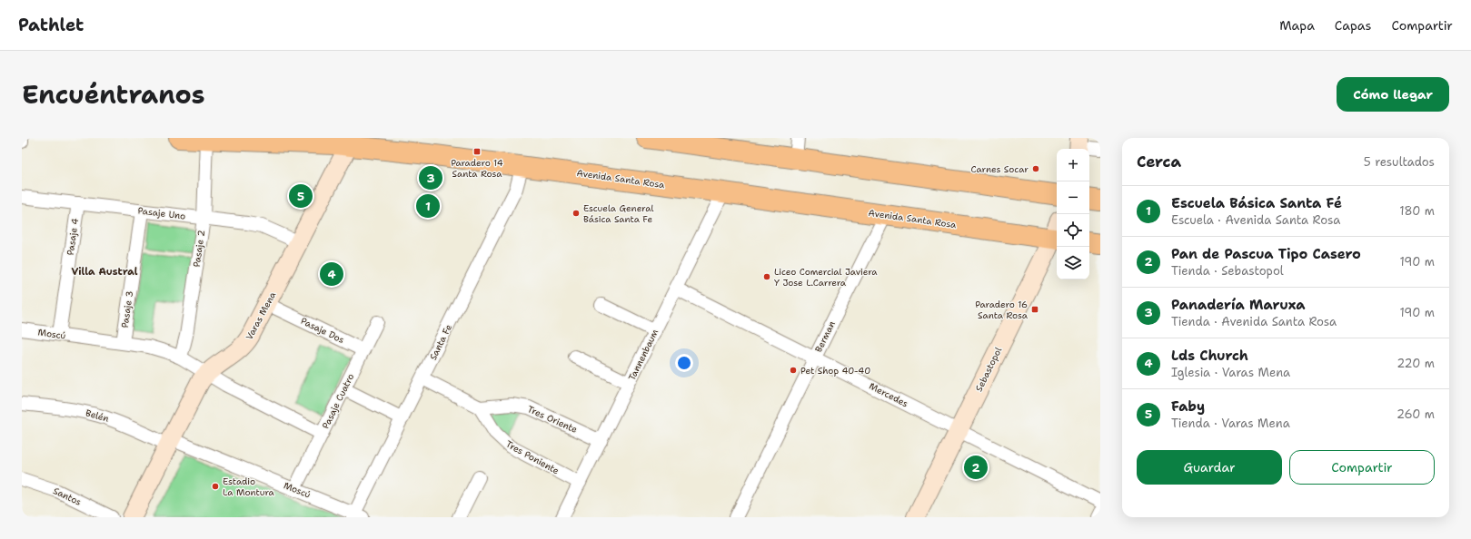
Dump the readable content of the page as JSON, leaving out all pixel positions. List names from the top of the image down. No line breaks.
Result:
{"streets":{"main road":["Avenida Santa Rosa"],"street":["Pasaje Uno","Pasaje 4","Pasaje 2","Pasaje 3","Varas Mena","Pasaje Dos","Moscú","Berman","Santa Fe","Tannenbaum","Sebastopol","Mercedes","Pasaje Cuatro","Belén","Tres Oriente","Tres Poniente","Santos"]},"crossings":[["Avenida Santa Rosa","Pasaje 2"],["Avenida Santa Rosa","Varas Mena"],["Avenida Santa Rosa","Berman"],["Avenida Santa Rosa","Santa Fe"],["Avenida Santa Rosa","Tannenbaum"],["Pasaje Uno","Pasaje 4"],["Pasaje Uno","Pasaje 2"],["Pasaje Uno","Pasaje 3"],["Pasaje Uno","Varas Mena"],["Pasaje 4","Moscú"],["Pasaje 2","Moscú"],["Pasaje 3","Moscú"],["Varas Mena","Pasaje Dos"],["Varas Mena","Moscú"],["Varas Mena","Belén"],["Pasaje Dos","Pasaje Cuatro"],["Moscú","Santa Fe"],["Moscú","Pasaje Cuatro"],["Moscú","Belén"],["Berman","Mercedes"],["Tannenbaum","Mercedes"],["Tannenbaum","Tres Oriente"],["Tannenbaum","Tres Poniente"],["Sebastopol","Mercedes"],["Tres Oriente","Tres Poniente"]],"districts":["Villa Austral"],"places":{"transit":["Paradero 14 Santa Rosa","Paradero 16 Santa Rosa"],"other":["Carnes Socar","Escuela General Básica Santa Fe","Liceo Comercial Javiera Y Jose L.Carrera","Pet Shop 40-40","Estadio La Montura"]},"page":{"header":"Pathlet","nav":["Mapa","Capas","Compartir"],"title":"Encuéntranos","buttons":["Cómo llegar",["Guardar","Compartir"]],"heading":["Cerca","5 resultados"],"map_buttons":["+","−"],"pins":["3","5","1","4","2"],"list":[{"mark":"1","name":"Escuela Básica Santa Fé","note":"Escuela · Avenida Santa Rosa","value":"180 m"},{"mark":"2","name":"Pan de Pascua Tipo Casero","note":"Tienda · Sebastopol","value":"190 m"},{"mark":"3","name":"Panadería Maruxa","note":"Tienda · Avenida Santa Rosa","value":"190 m"},{"mark":"4","name":"Lds Church","note":"Iglesia · Varas Mena","value":"220 m"},{"mark":"5","name":"Faby","note":"Tienda · Varas Mena","value":"260 m"}]}}
